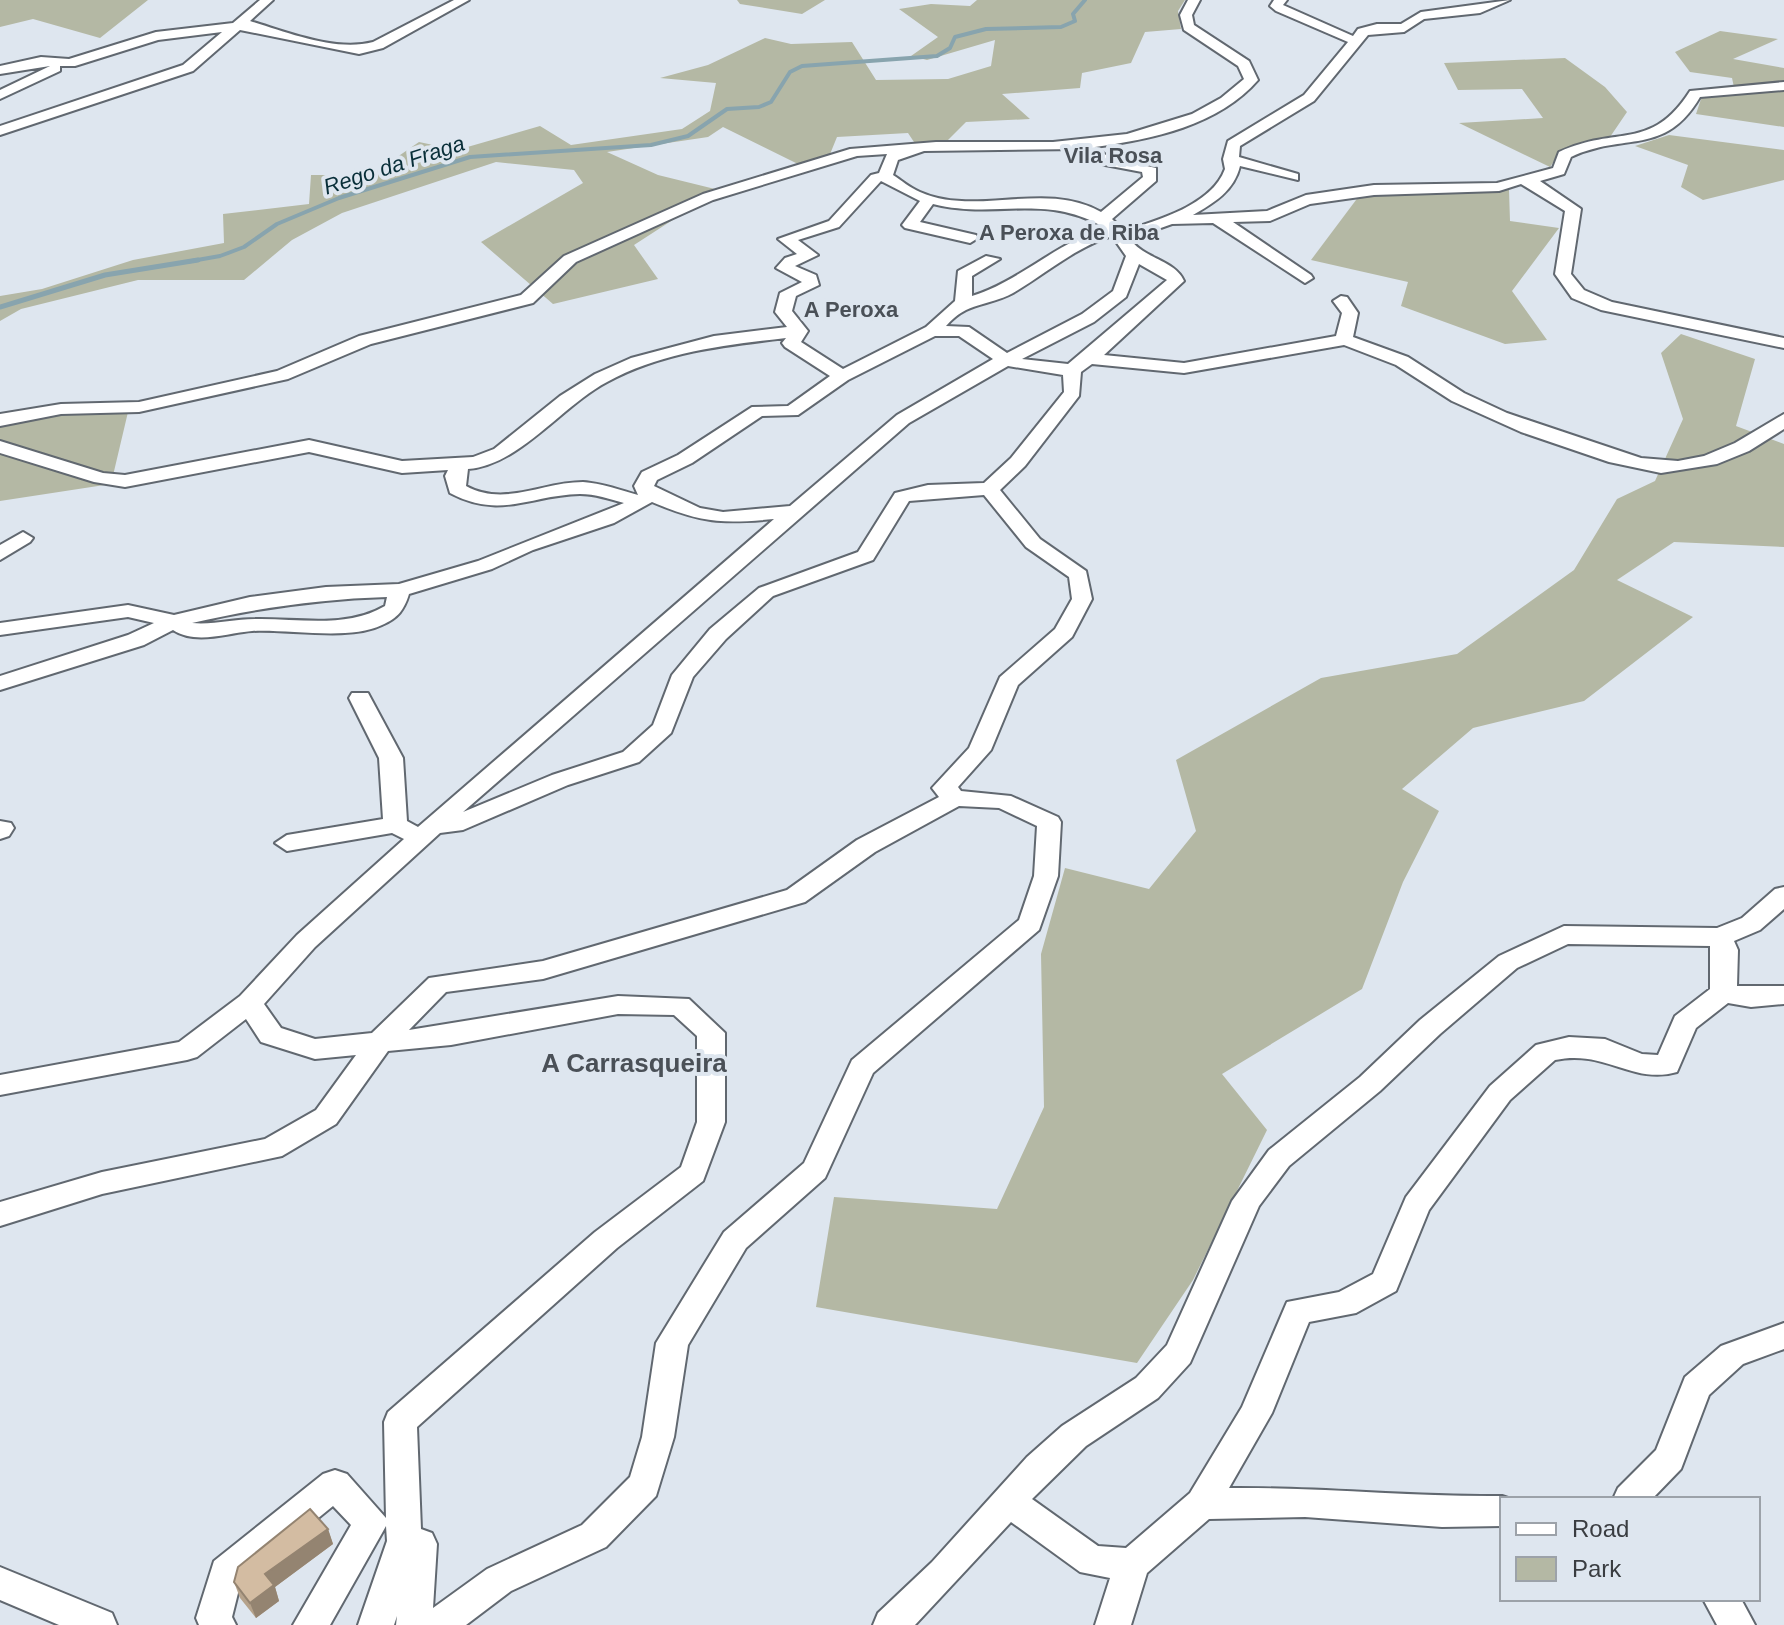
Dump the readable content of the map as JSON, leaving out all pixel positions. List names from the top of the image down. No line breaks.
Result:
{"districts":["Vila Rosa","A Peroxa de Riba","A Peroxa","A Carrasqueira"],"water":["Rego da Fraga"],"legend":["Road","Park"]}
